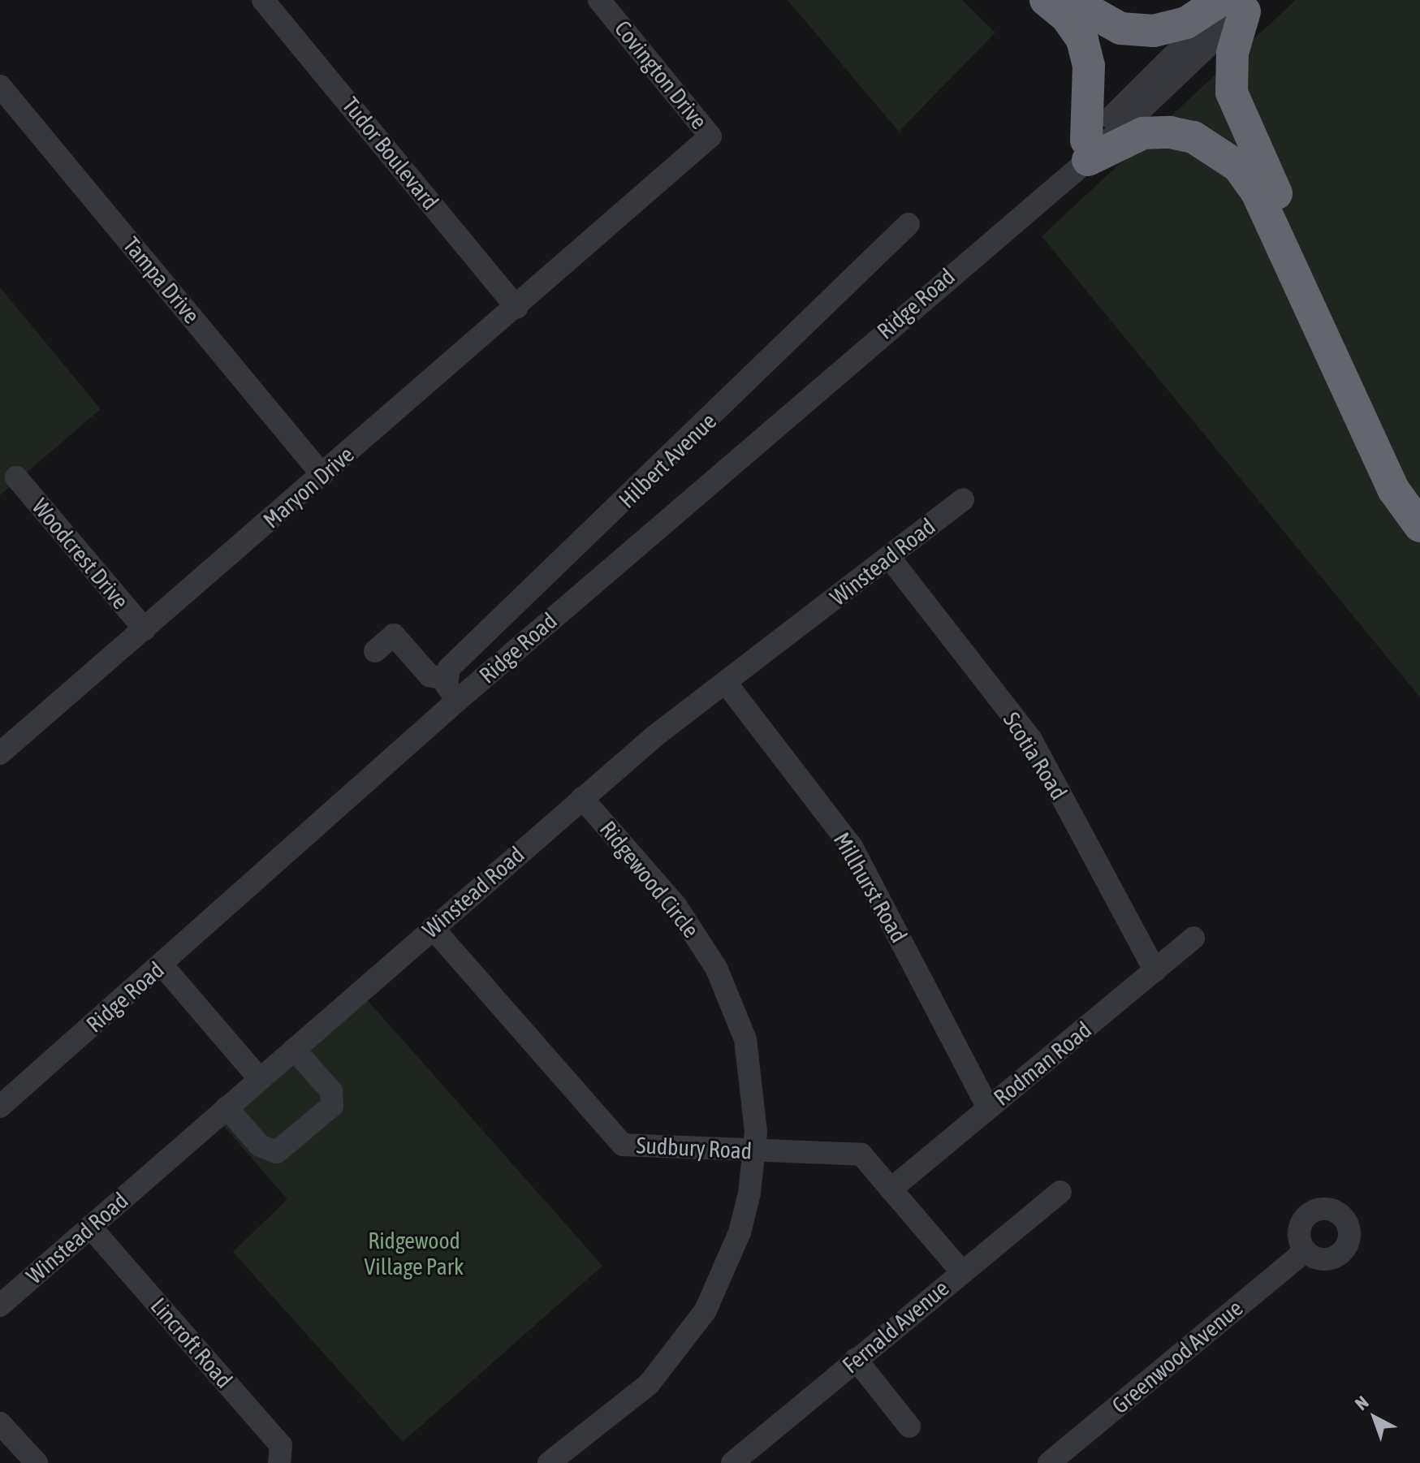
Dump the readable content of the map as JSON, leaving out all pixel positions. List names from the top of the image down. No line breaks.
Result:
{"streets":{"street":["Covington Drive","Tudor Boulevard","Tampa Drive","Ridge Road","Hilbert Avenue","Maryon Drive","Woodcrest Drive","Winstead Road","Scotia Road","Ridgewood Circle","Millhurst Road","Rodman Road","Sudbury Road","Fernald Avenue","Lincroft Road","Greenwood Avenue"]},"crossings":[["Covington Drive","Maryon Drive"],["Tudor Boulevard","Maryon Drive"],["Tampa Drive","Maryon Drive"],["Maryon Drive","Woodcrest Drive"],["Winstead Road","Scotia Road"],["Winstead Road","Ridgewood Circle"],["Winstead Road","Millhurst Road"],["Winstead Road","Sudbury Road"],["Winstead Road","Lincroft Road"],["Scotia Road","Rodman Road"],["Ridgewood Circle","Sudbury Road"],["Millhurst Road","Rodman Road"],["Rodman Road","Sudbury Road"],["Sudbury Road","Fernald Avenue"]],"parks":["Ridgewood Village Park"],"north":"top left"}
